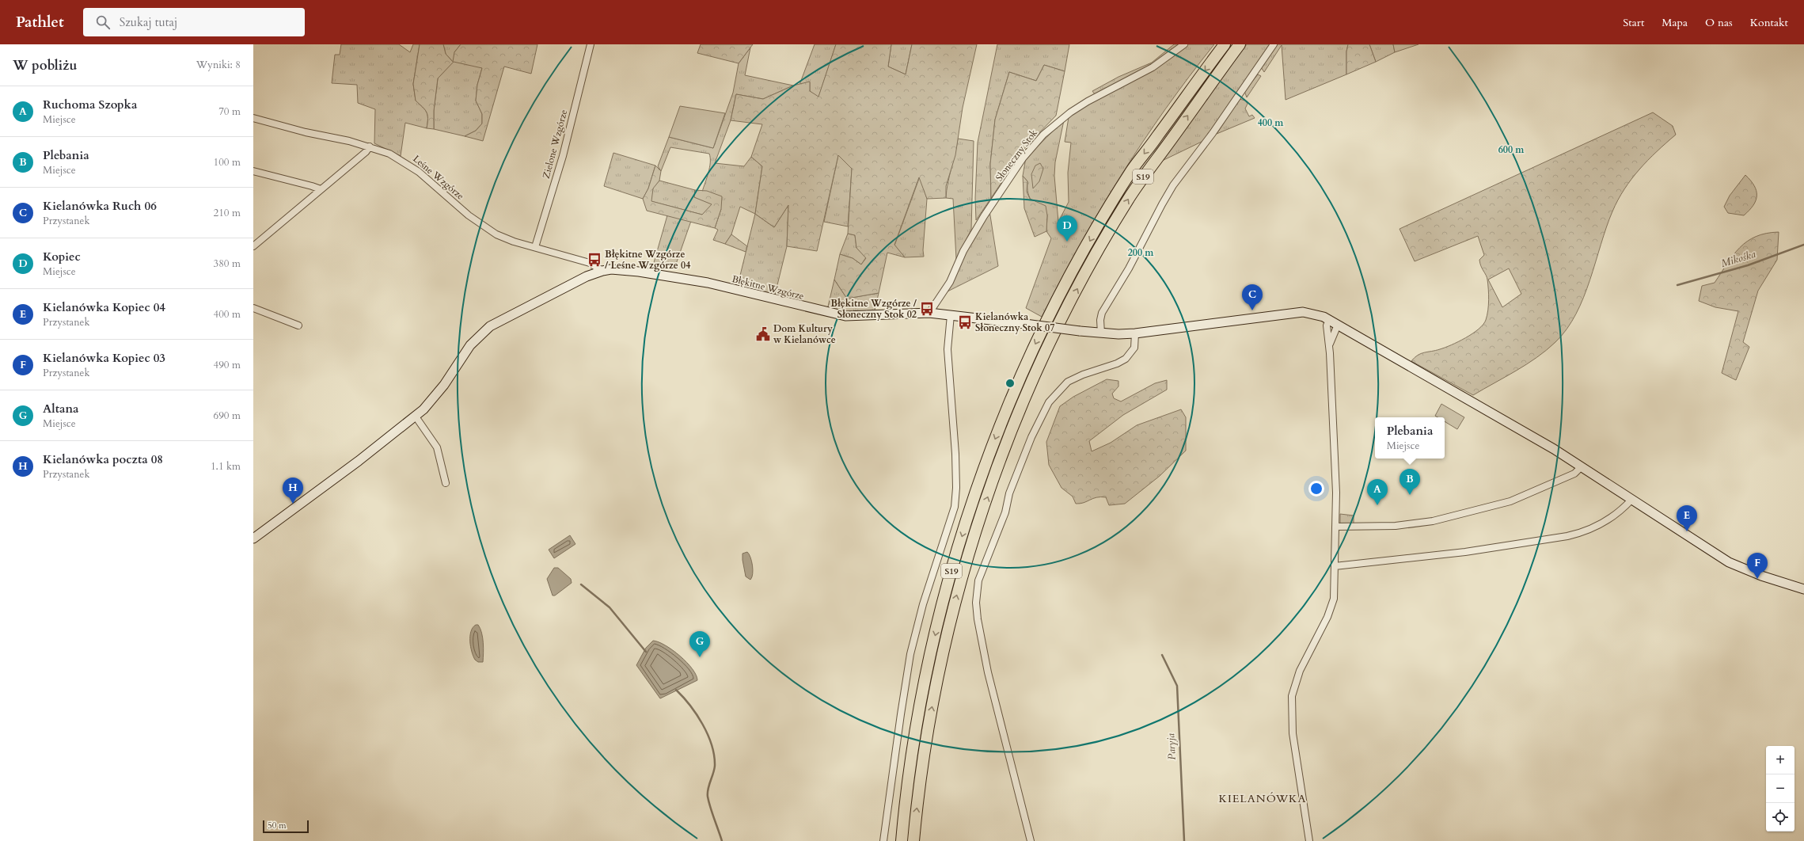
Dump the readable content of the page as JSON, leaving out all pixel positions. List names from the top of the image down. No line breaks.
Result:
{"streets":{"highway":["S19"],"street":["Zielone Wzgórze","Słoneczny Stok","Leśne Wzgórze","Błękitne Wzgórze"]},"crossings":[["Zielone Wzgórze","Leśne Wzgórze"],["Słoneczny Stok","Błękitne Wzgórze"],["Leśne Wzgórze","Błękitne Wzgórze"]],"districts":["KIELANÓWKA"],"water":["Mikośka","Paryja"],"places":{"bus stop":["Błękitne Wzgórze / Leśne Wzgórze 04","Błękitne Wzgórze / Słoneczny Stok 02","Kielanówka Słoneczny Stok 07"],"public building":["Dom Kultury w Kielanówce"]},"scale_bar":"50 m","page":{"header":"Pathlet","search":"Szukaj tutaj","nav":["Start","Mapa","O nas","Kontakt"],"heading":["W pobliżu","Wyniki: 8"],"list":[{"mark":"A","name":"Ruchoma Szopka","note":"Miejsce","value":"70 m"},{"mark":"B","name":"Plebania","note":"Miejsce","value":"100 m"},{"mark":"C","name":"Kielanówka Ruch 06","note":"Przystanek","value":"210 m"},{"mark":"D","name":"Kopiec","note":"Miejsce","value":"380 m"},{"mark":"E","name":"Kielanówka Kopiec 04","note":"Przystanek","value":"400 m"},{"mark":"F","name":"Kielanówka Kopiec 03","note":"Przystanek","value":"490 m"},{"mark":"G","name":"Altana","note":"Miejsce","value":"690 m"},{"mark":"H","name":"Kielanówka poczta 08","note":"Przystanek","value":"1.1 km"}],"pins":["D","C","B","H","A","E","F","G"],"popup":["Plebania","Miejsce"],"map_buttons":["+","−"],"scale":"50 m"},"rings":["400 m","600 m","200 m"]}
